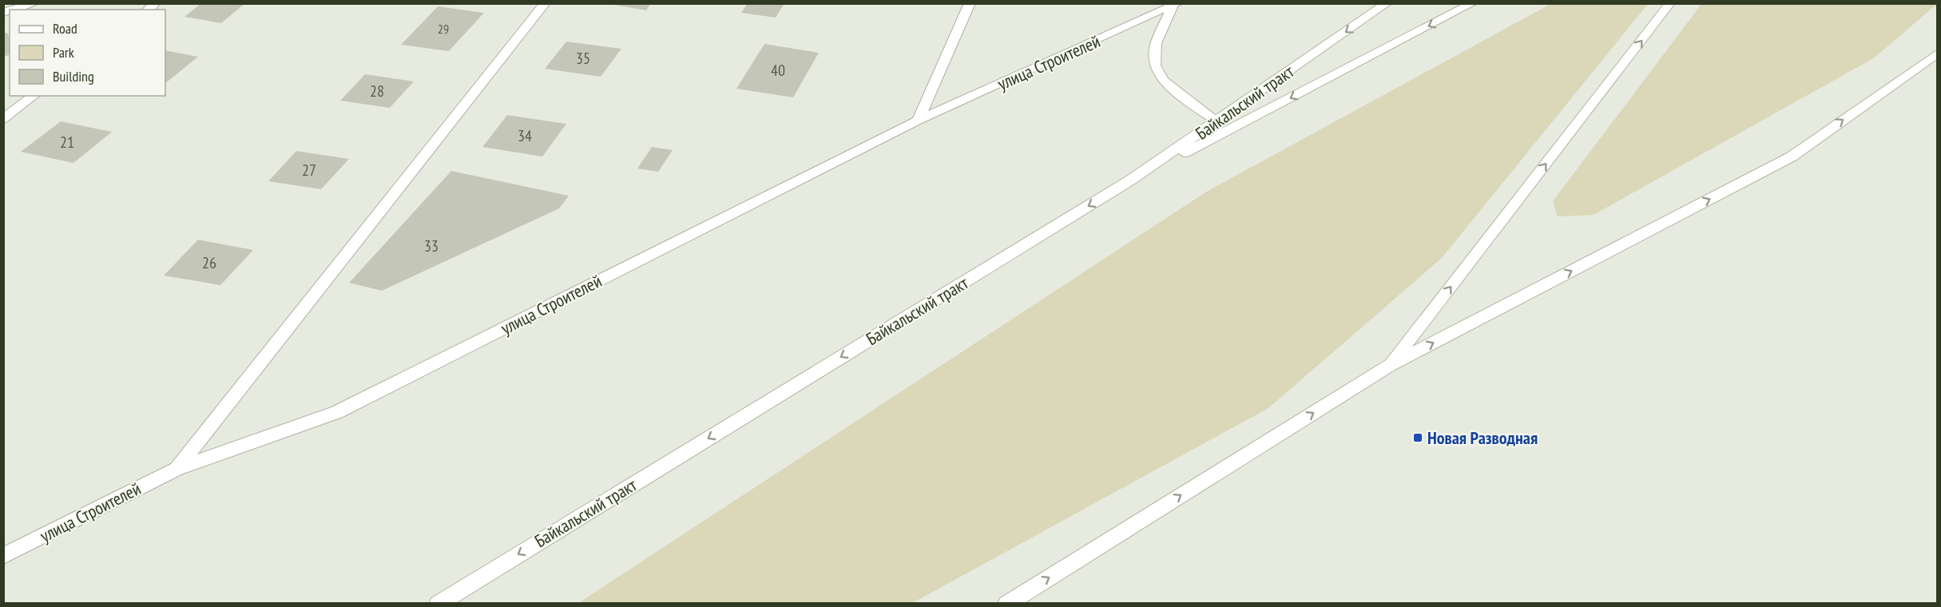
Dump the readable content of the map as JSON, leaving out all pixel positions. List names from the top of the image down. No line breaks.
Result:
{"streets":{"main road":["улица Строителей","Байкальский тракт"]},"one_way":["Байкальский тракт"],"places":{"transit":["Новая Разводная"]},"house_numbers":["29","35","40","28","34","21","27","33","26"],"legend":["Road","Park","Building"]}
